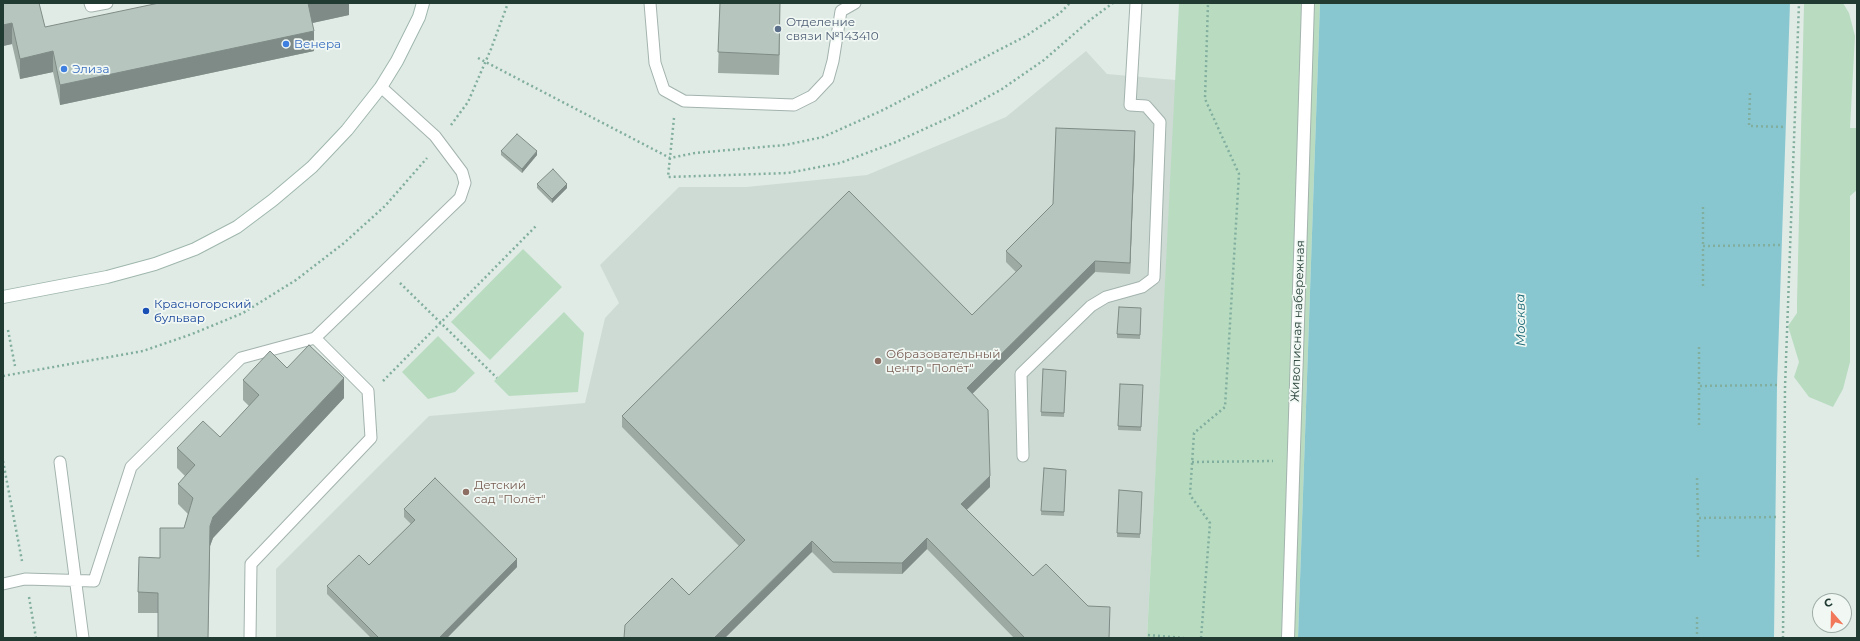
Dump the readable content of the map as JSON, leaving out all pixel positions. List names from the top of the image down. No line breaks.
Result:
{"streets":{"street":["Живописная набережная"]},"water":["Москва"],"places":["Отделение связи №143410","Венера","Элиза","Красногорский бульвар","Образовательный центр \"Полёт\"","Детский сад \"Полёт\""],"north":"top"}
